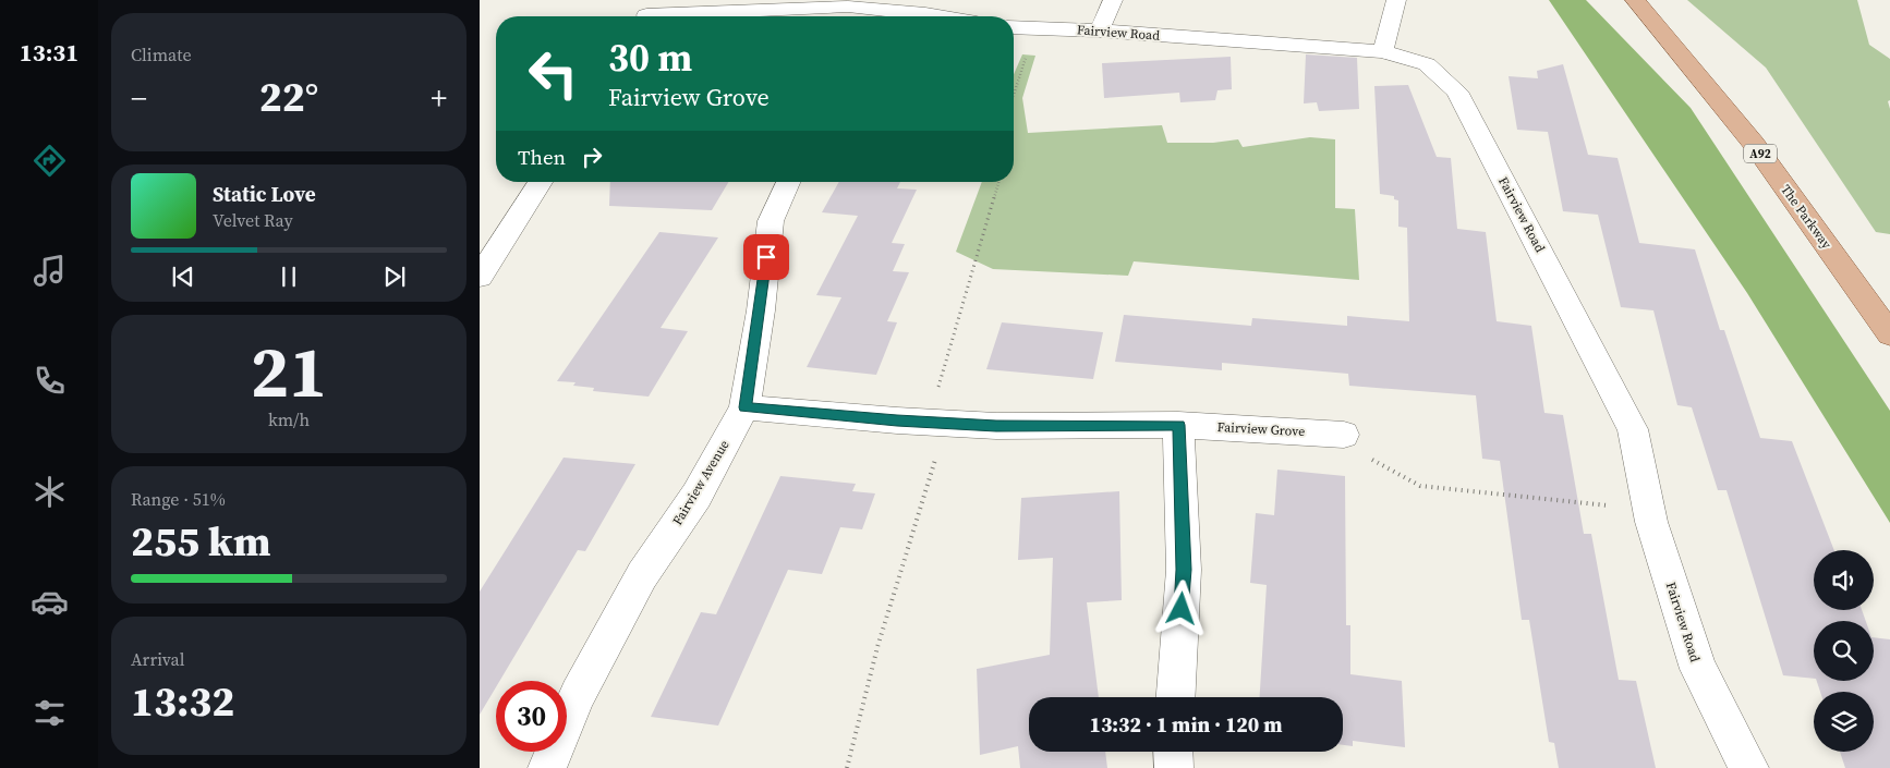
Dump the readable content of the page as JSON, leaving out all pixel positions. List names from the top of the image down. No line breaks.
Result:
{"streets":{"main road":["A92","The Parkway"],"street":["Fairview Road","Fairview Grove","Fairview Avenue"]},"crossings":[["Fairview Grove","Fairview Avenue"]],"page":{"tabs":"13:31","tile":["Climate",["21","km/h"],["Range · 51%","255 km"],["Arrival","13:32"]],"turn":["30 m","Fairview Grove"],"heat":["−","22°","+"],"then":"Then","song":["Static Love","Velvet Ray"],"limit":"30","trip":"13:32 · 1 min · 120 m"}}
